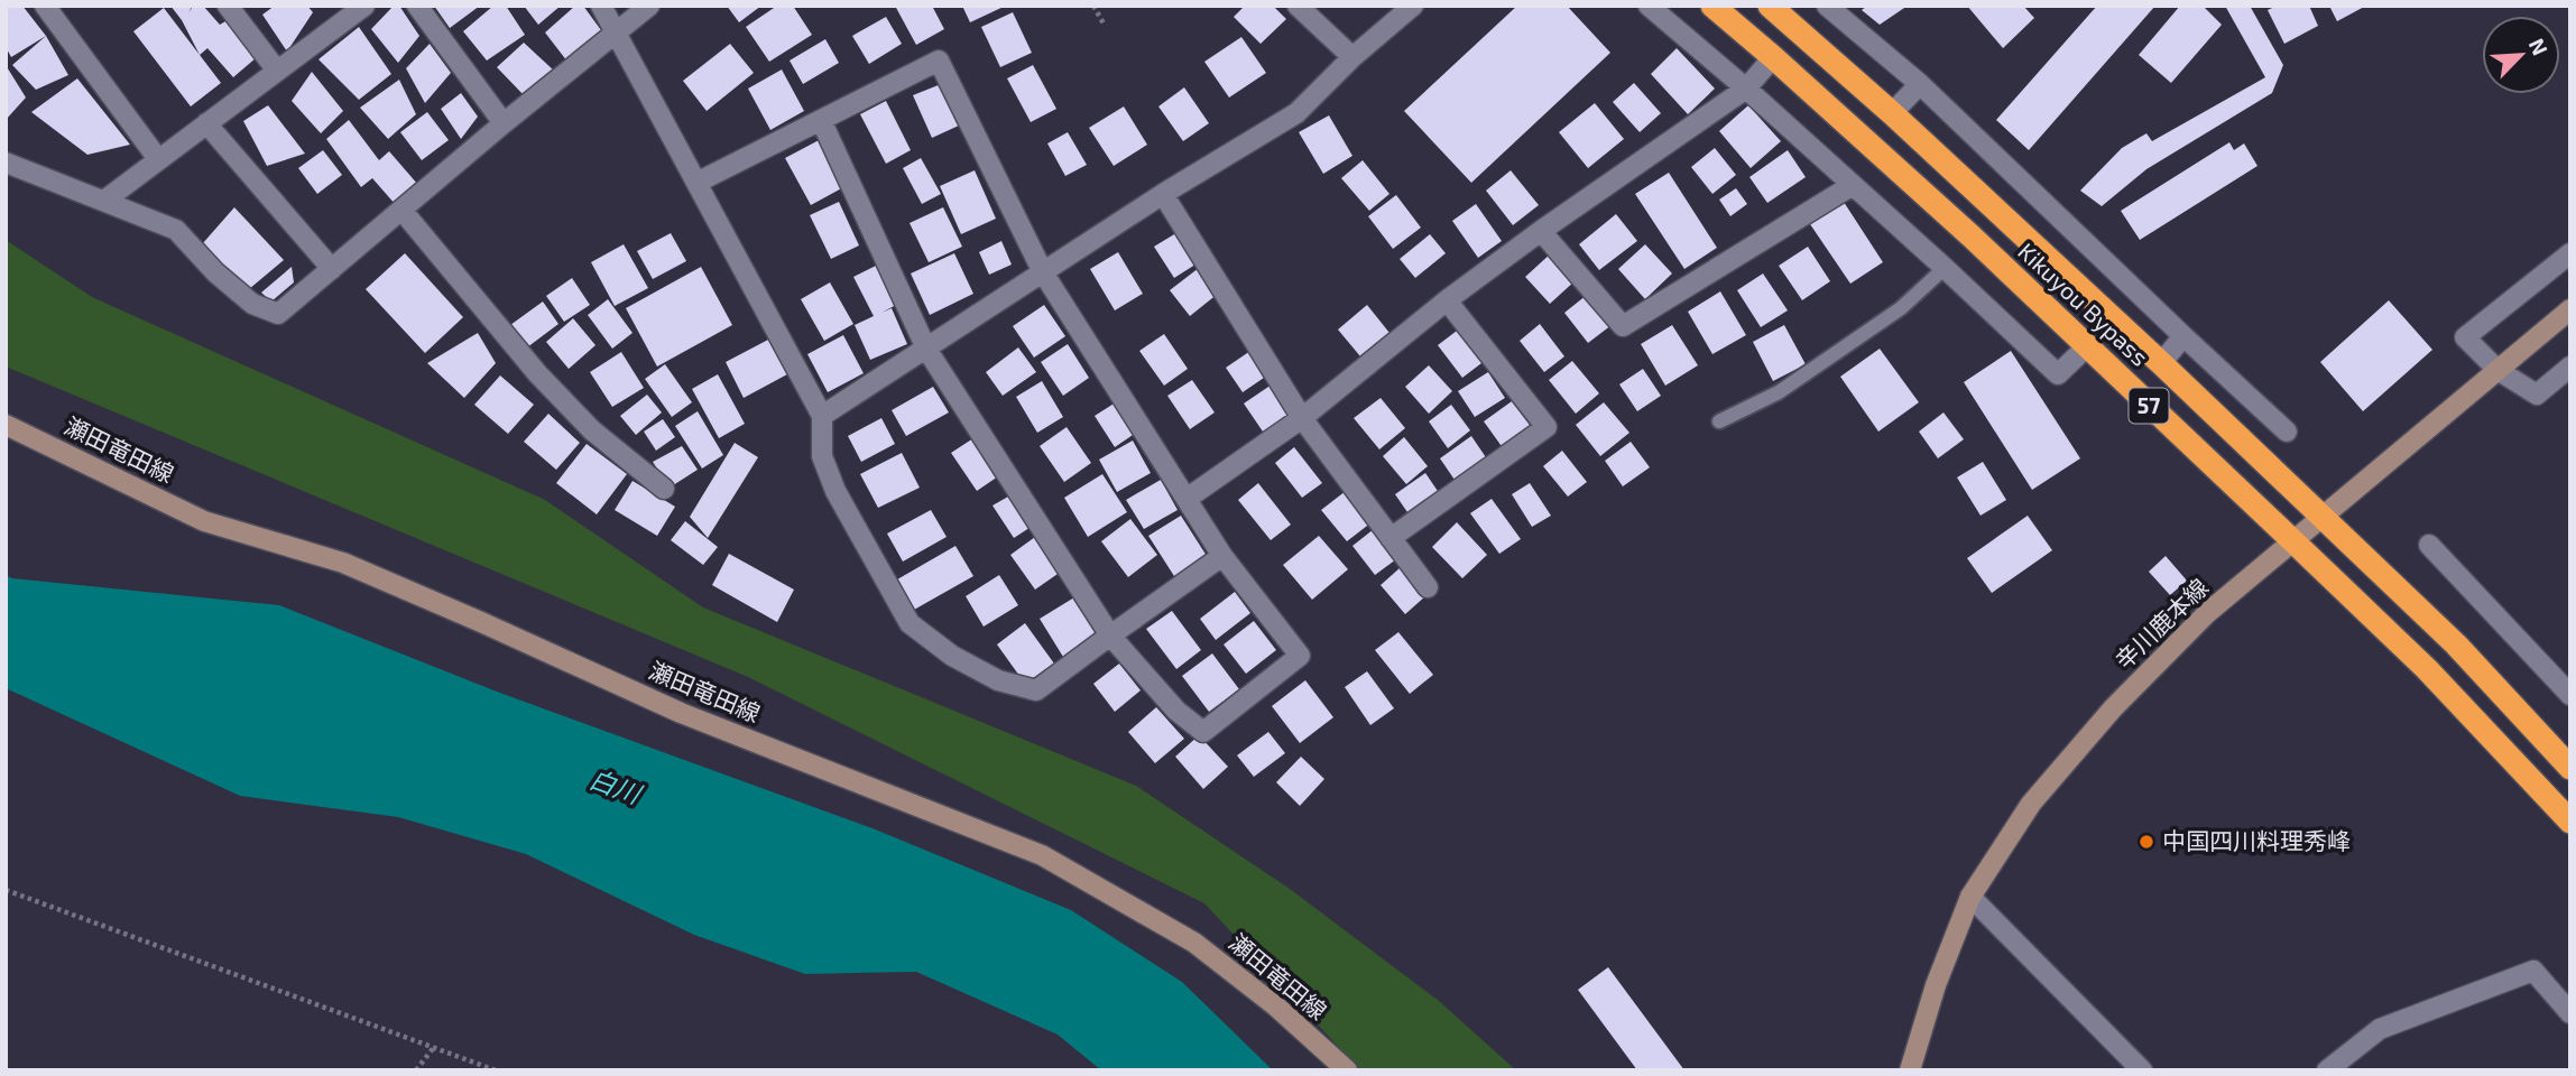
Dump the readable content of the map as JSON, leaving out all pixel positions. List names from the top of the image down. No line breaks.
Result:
{"streets":{"highway":["Kikuyou Bypass","57"],"main road":["瀬田竜田線","辛川鹿本線"]},"crossings":[["Kikuyou Bypass","辛川鹿本線"]],"water":["白川"],"places":["中国四川料理秀峰"],"north":"top right"}
